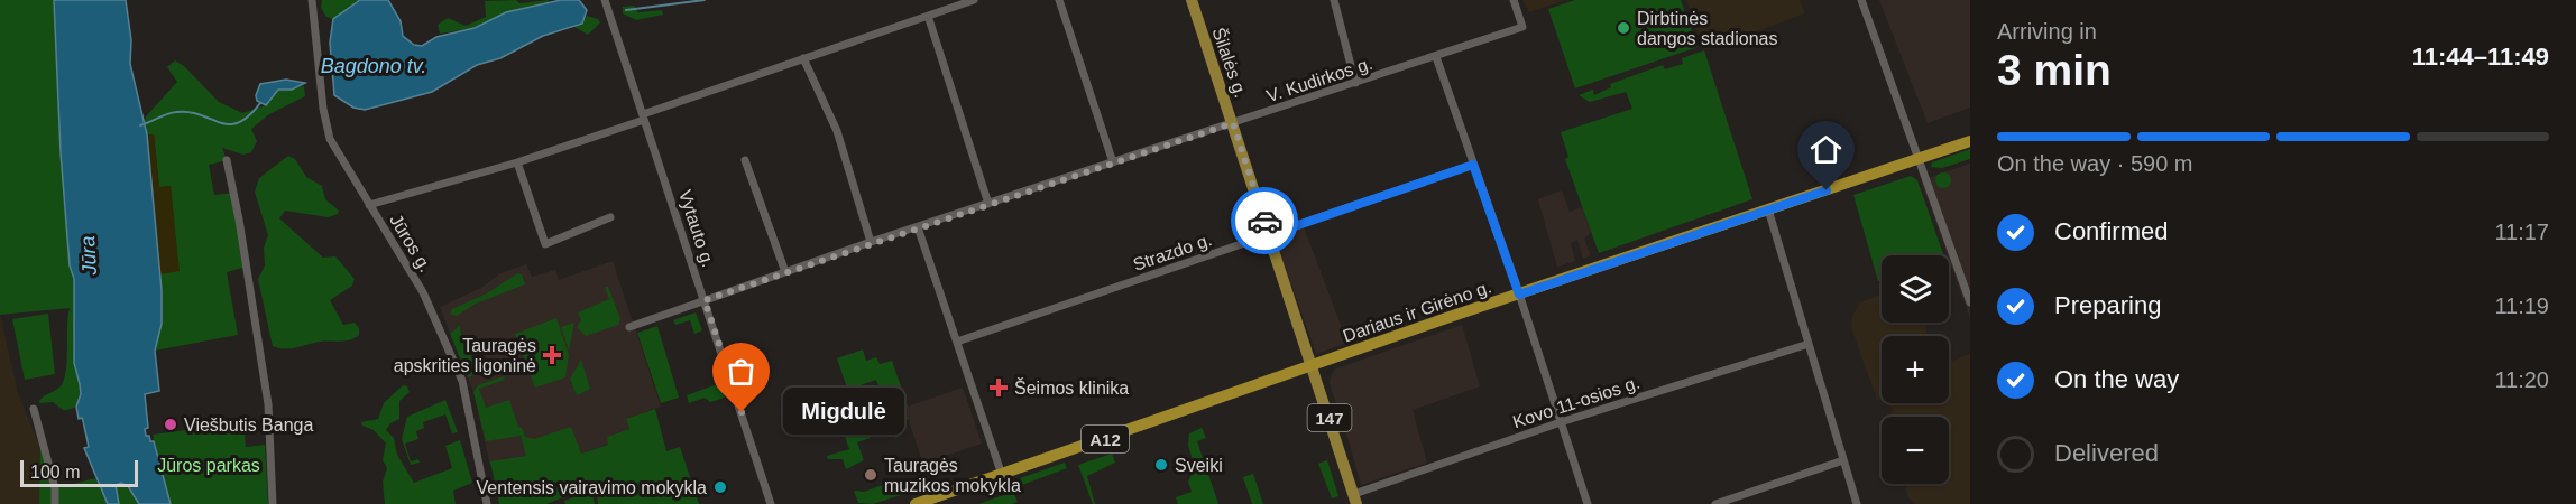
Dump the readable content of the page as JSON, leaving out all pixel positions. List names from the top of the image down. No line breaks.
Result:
{"streets":{"highway":["Dariaus ir Girėno g.","A12"],"main road":["Šilalės g.","147"],"street":["V. Kudirkos g.","Vytauto g.","Jūros g.","Strazdo g.","Kovo 11-osios g."]},"crossings":[["Šilalės g.","V. Kudirkos g."],["Šilalės g.","Strazdo g."],["Šilalės g.","Dariaus ir Girėno g."],["Šilalės g.","147"],["V. Kudirkos g.","Vytauto g."],["Dariaus ir Girėno g.","147"],["Kovo 11-osios g.","147"]],"water":["Bagdono tv.","Jūra"],"parks":["Jūros parkas"],"places":{"other":["Dirbtinės dangos stadionas","Migdulė","Viešbutis Banga","Sveiki","Tauragės muzikos mokykla","Ventensis vairavimo mokykla"],"health":["Tauragės apskrities ligoninė","Šeimos klinika"]},"scale_bar":"100 m","page":{"heading":["3 min","Arriving in","11:44–11:49"],"bar":"On the way · 590 m","list":[["Confirmed","11:17"],["Preparing","11:19"],["On the way","11:20"],"Delivered"],"map_buttons":["+","−"],"bubble":"Migdulė","scale":"100 m"}}
